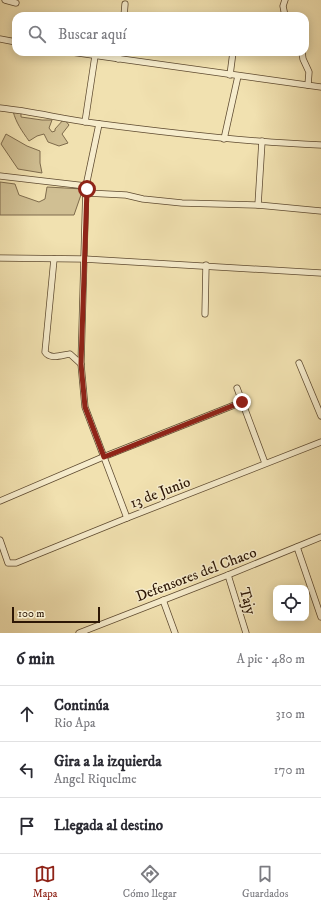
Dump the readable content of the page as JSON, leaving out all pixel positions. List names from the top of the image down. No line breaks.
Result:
{"streets":{"street":["13 de Junio","Defensores del Chaco","Tajy"]},"crossings":[["Defensores del Chaco","Tajy"]],"scale_bar":"100 m","page":{"search":"Buscar aquí","scale":"100 m","heading":["6 min","A pie · 480 m"],"list":[["Continúa","Rio Apa","310 m"],["Gira a la izquierda","Angel Riquelme","170 m"],"Llegada al destino"],"nav":["Mapa","Cómo llegar","Guardados"]}}
